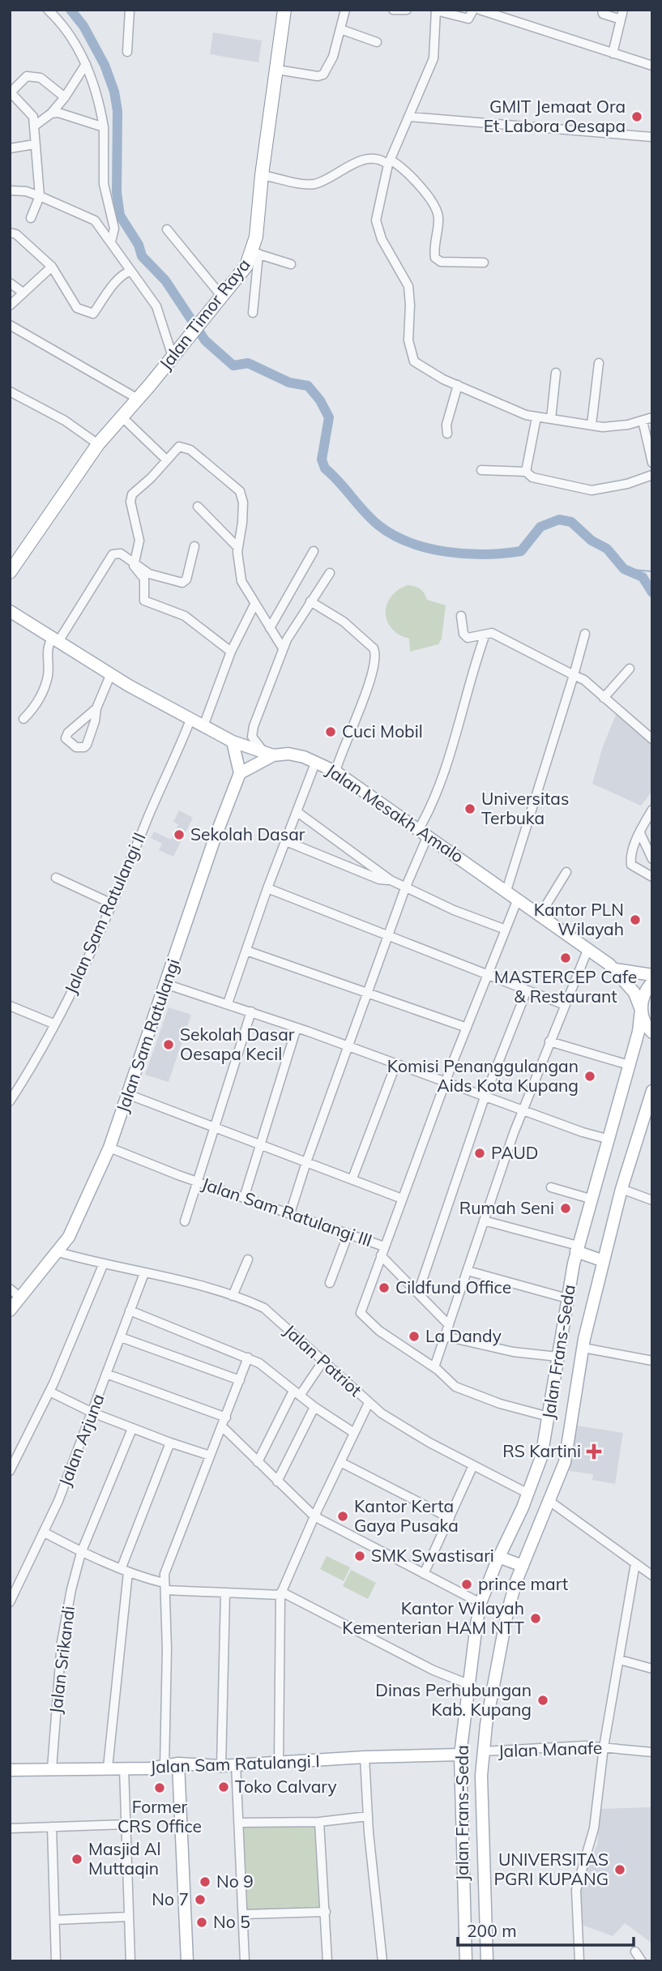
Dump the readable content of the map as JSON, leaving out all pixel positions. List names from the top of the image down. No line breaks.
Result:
{"streets":{"highway":["Jalan Timor Raya"],"main road":["Jalan Mesakh Amalo","Jalan Sam Ratulangi","Jalan Frans-Seda","Jalan Sam Ratulangi I"],"street":["Jalan Sam Ratulangi II","Jalan Sam Ratulangi III","Jalan Patriot","Jalan Arjuna","Jalan Srikandi","Jalan Manafe"]},"crossings":[["Jalan Mesakh Amalo","Jalan Sam Ratulangi II"],["Jalan Mesakh Amalo","Jalan Frans-Seda"],["Jalan Sam Ratulangi","Jalan Sam Ratulangi III"],["Jalan Sam Ratulangi","Jalan Patriot"],["Jalan Sam Ratulangi III","Jalan Frans-Seda"],["Jalan Frans-Seda","Jalan Patriot"],["Jalan Frans-Seda","Jalan Manafe"],["Jalan Frans-Seda","Jalan Sam Ratulangi I"],["Jalan Patriot","Jalan Arjuna"],["Jalan Srikandi","Jalan Sam Ratulangi I"]],"places":{"other":["GMIT Jemaat Ora Et Labora Oesapa","Cuci Mobil","Universitas Terbuka","Sekolah Dasar","Kantor PLN Wilayah","MASTERCEP Cafe & Restaurant","Sekolah Dasar Oesapa Kecil","Komisi Penanggulangan Aids Kota Kupang","PAUD","Rumah Seni","Cildfund Office","La Dandy","Kantor Kerta Gaya Pusaka","SMK Swastisari","prince mart","Kantor Wilayah Kementerian HAM NTT","Dinas Perhubungan Kab. Kupang","Toko Calvary","Former CRS Office","Masjid Al Muttaqin","UNIVERSITAS PGRI KUPANG","No 9","No 7","No 5"],"health":["RS Kartini"]},"scale_bar":"200 m"}
